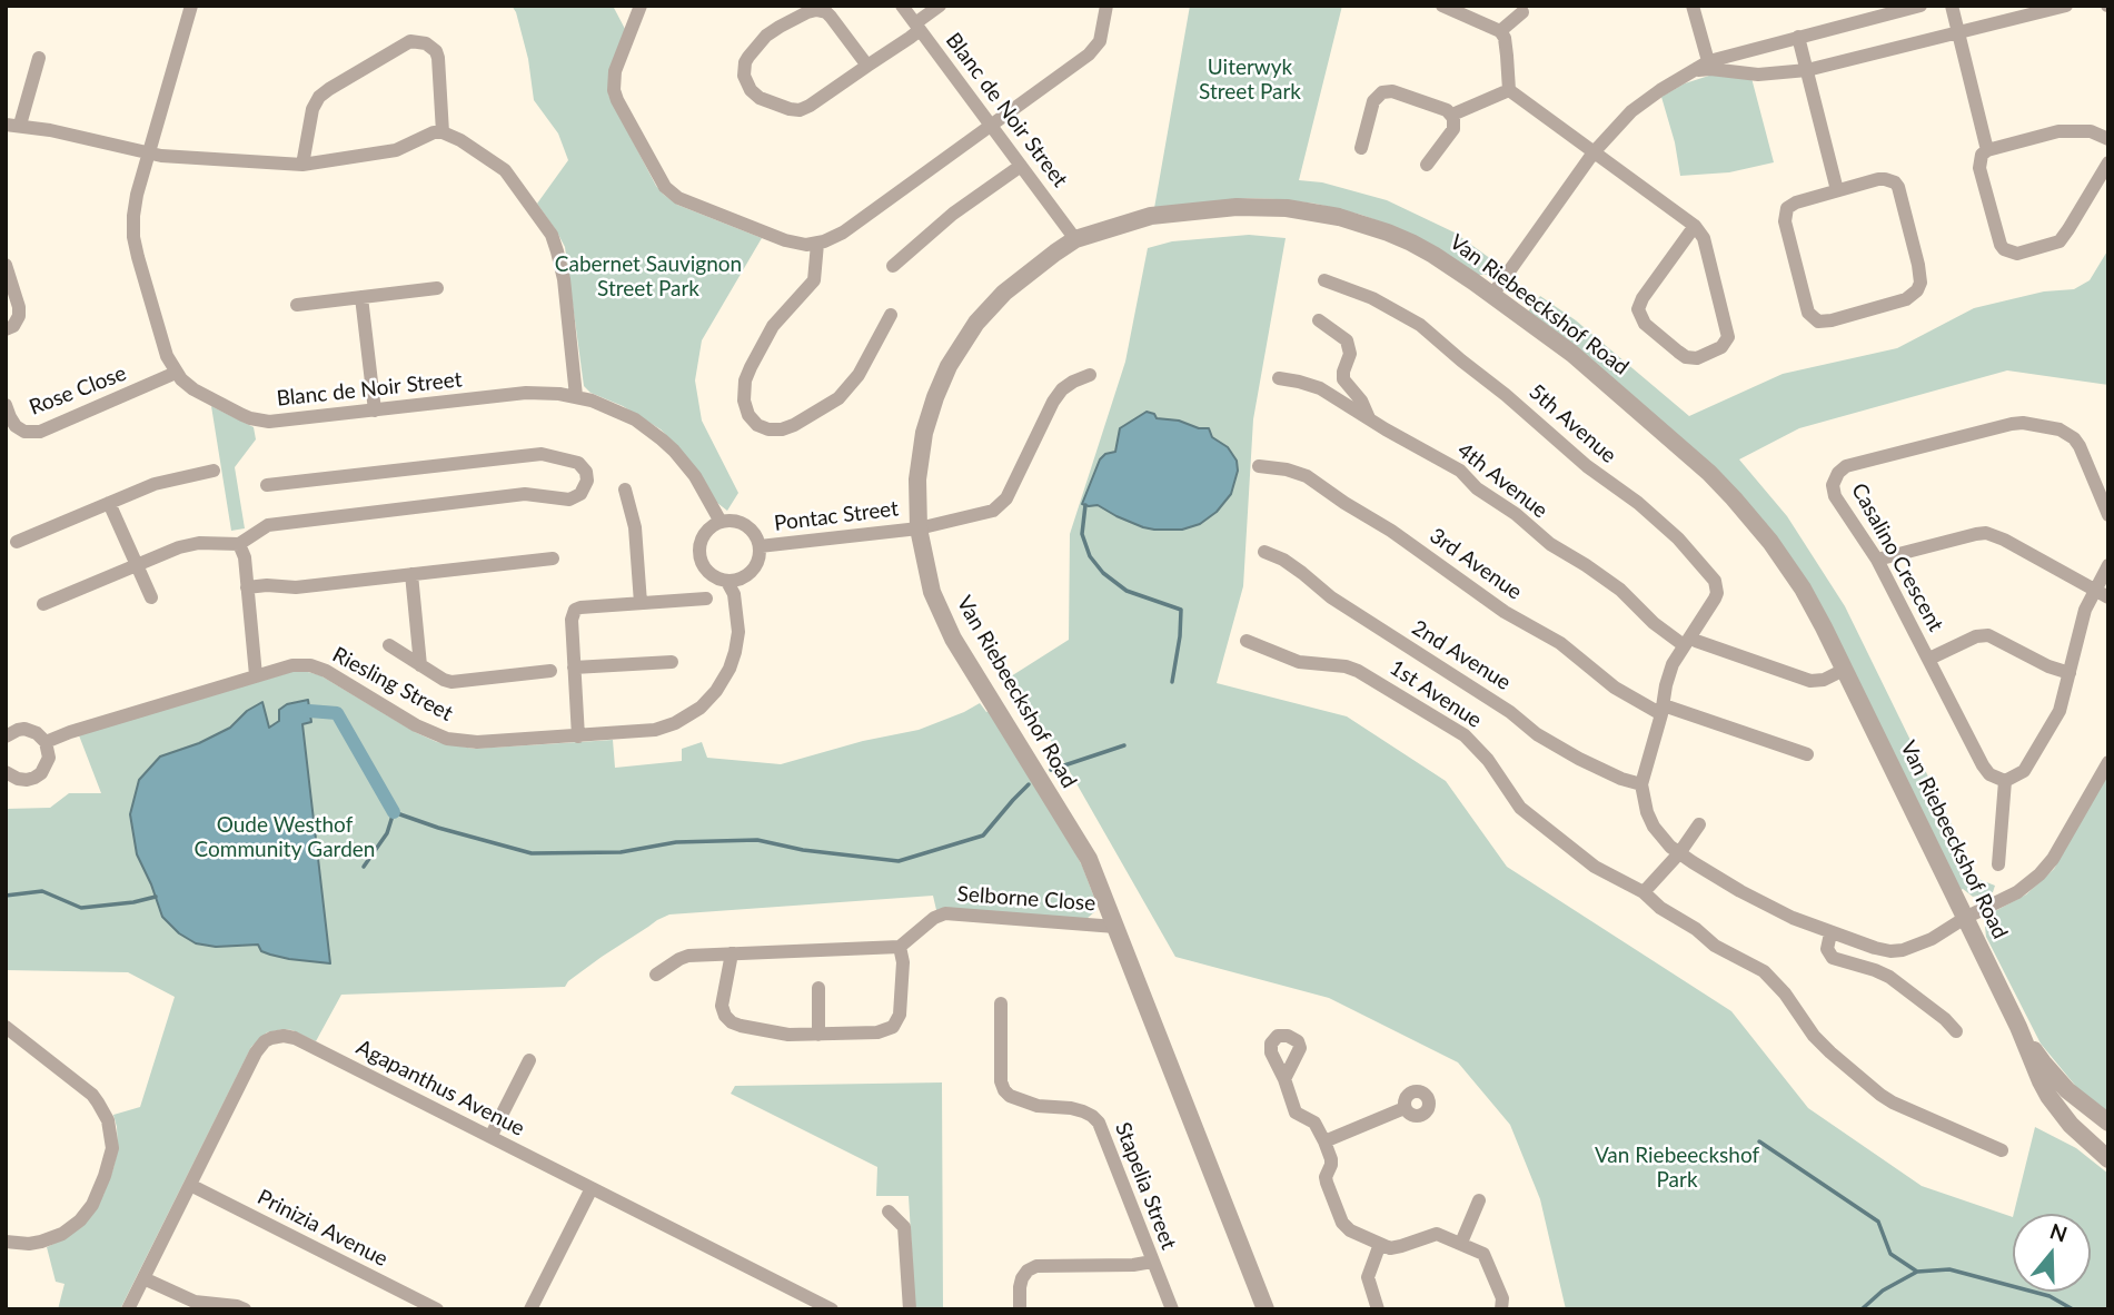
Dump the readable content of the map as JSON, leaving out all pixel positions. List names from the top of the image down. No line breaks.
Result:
{"streets":{"street":["Blanc de Noir Street","Van Riebeeckshof Road","Rose Close","5th Avenue","4th Avenue","Pontac Street","Casalino Crescent","3rd Avenue","2nd Avenue","Riesling Street","1st Avenue","Selborne Close","Agapanthus Avenue","Stapelia Street","Prinizia Avenue"]},"crossings":[["Blanc de Noir Street","Van Riebeeckshof Road"],["Blanc de Noir Street","Rose Close"],["Blanc de Noir Street","Pontac Street"],["Blanc de Noir Street","Riesling Street"],["Van Riebeeckshof Road","Pontac Street"],["Van Riebeeckshof Road","Selborne Close"],["5th Avenue","4th Avenue"],["Pontac Street","Riesling Street"],["Agapanthus Avenue","Prinizia Avenue"]],"parks":["Uiterwyk Street Park","Cabernet Sauvignon Street Park","Oude Westhof Community Garden","Van Riebeeckshof Park"],"north":"top"}
